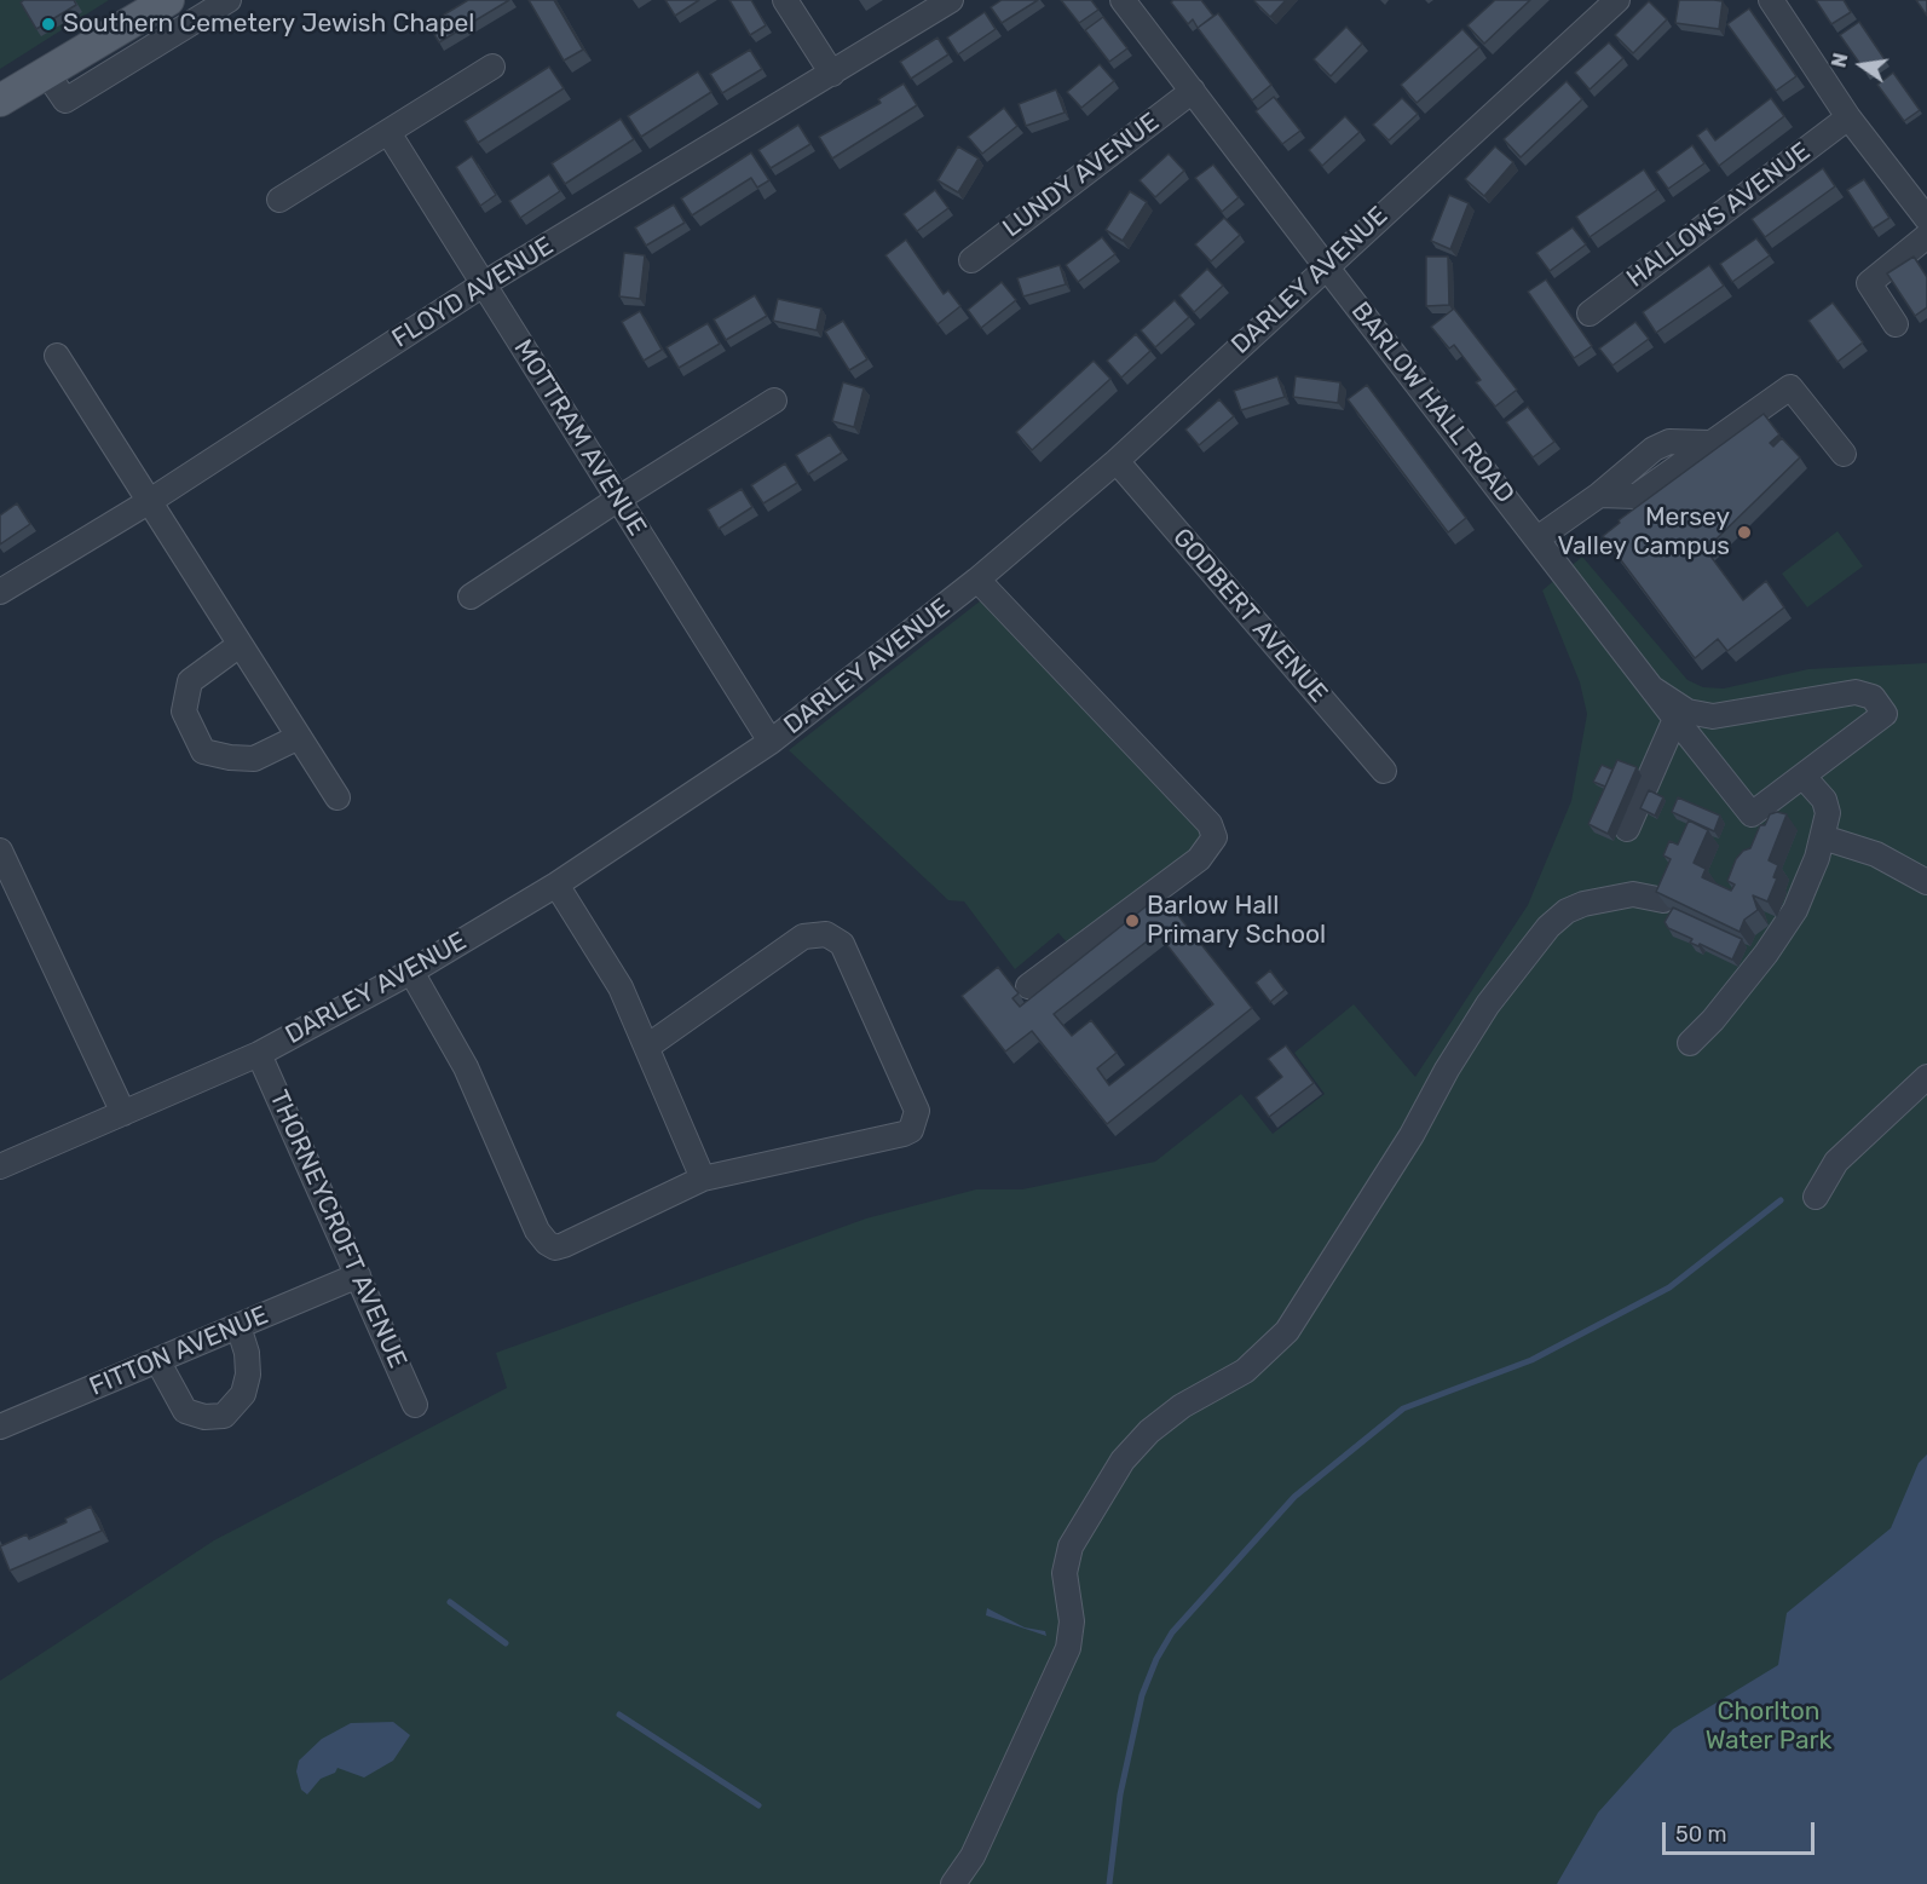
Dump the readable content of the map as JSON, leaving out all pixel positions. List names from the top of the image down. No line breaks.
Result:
{"streets":{"street":["LUNDY AVENUE","HALLOWS AVENUE","DARLEY AVENUE","FLOYD AVENUE","BARLOW HALL ROAD","MOTTRAM AVENUE","GODBERT AVENUE","THORNEYCROFT AVENUE","FITTON AVENUE"]},"crossings":[["LUNDY AVENUE","BARLOW HALL ROAD"],["DARLEY AVENUE","BARLOW HALL ROAD"],["DARLEY AVENUE","MOTTRAM AVENUE"],["DARLEY AVENUE","GODBERT AVENUE"],["DARLEY AVENUE","THORNEYCROFT AVENUE"],["FLOYD AVENUE","MOTTRAM AVENUE"],["THORNEYCROFT AVENUE","FITTON AVENUE"]],"parks":["Chorlton Water Park"],"places":["Southern Cemetery Jewish Chapel","Mersey Valley Campus","Barlow Hall Primary School"],"scale_bar":"50 m","north":"left"}
